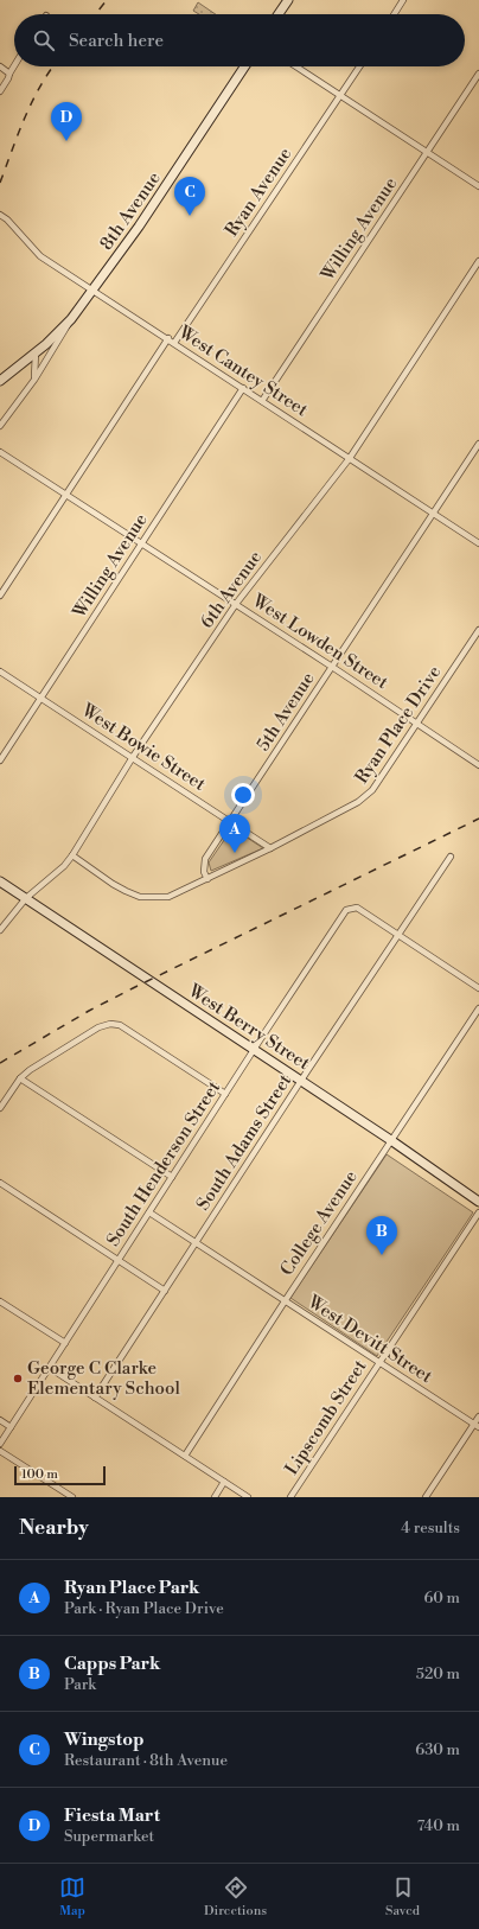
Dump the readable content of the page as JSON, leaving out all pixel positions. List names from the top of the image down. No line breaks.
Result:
{"streets":{"main road":["8th Avenue","West Berry Street"],"street":["Ryan Avenue","Willing Avenue","West Cantey Street","6th Avenue","West Lowden Street","5th Avenue","Ryan Place Drive","West Bowie Street","South Adams Street","South Henderson Street","College Avenue","West Devitt Street","Lipscomb Street"]},"crossings":[["Ryan Avenue","West Cantey Street"],["8th Avenue","West Cantey Street"],["Willing Avenue","West Cantey Street"],["Willing Avenue","West Lowden Street"],["Willing Avenue","West Bowie Street"],["West Cantey Street","6th Avenue"],["West Cantey Street","5th Avenue"],["6th Avenue","West Lowden Street"],["6th Avenue","Ryan Place Drive"],["6th Avenue","West Bowie Street"],["6th Avenue","West Berry Street"],["West Lowden Street","5th Avenue"],["West Lowden Street","Ryan Place Drive"],["5th Avenue","Ryan Place Drive"],["5th Avenue","West Bowie Street"],["Ryan Place Drive","West Bowie Street"],["West Berry Street","South Adams Street"],["West Berry Street","South Henderson Street"],["West Berry Street","College Avenue"],["South Adams Street","South Henderson Street"],["South Adams Street","West Devitt Street"],["South Henderson Street","West Devitt Street"],["College Avenue","West Devitt Street"],["West Devitt Street","Lipscomb Street"]],"places":["George C Clarke Elementary School"],"scale_bar":"100 m","page":{"search":"Search here","pins":["D","C","A","B"],"scale":"100 m","heading":["Nearby","4 results"],"list":[{"mark":"A","name":"Ryan Place Park","note":"Park · Ryan Place Drive","value":"60 m"},{"mark":"B","name":"Capps Park","note":"Park","value":"520 m"},{"mark":"C","name":"Wingstop","note":"Restaurant · 8th Avenue","value":"630 m"},{"mark":"D","name":"Fiesta Mart","note":"Supermarket","value":"740 m"}],"nav":["Map","Directions","Saved"]}}
